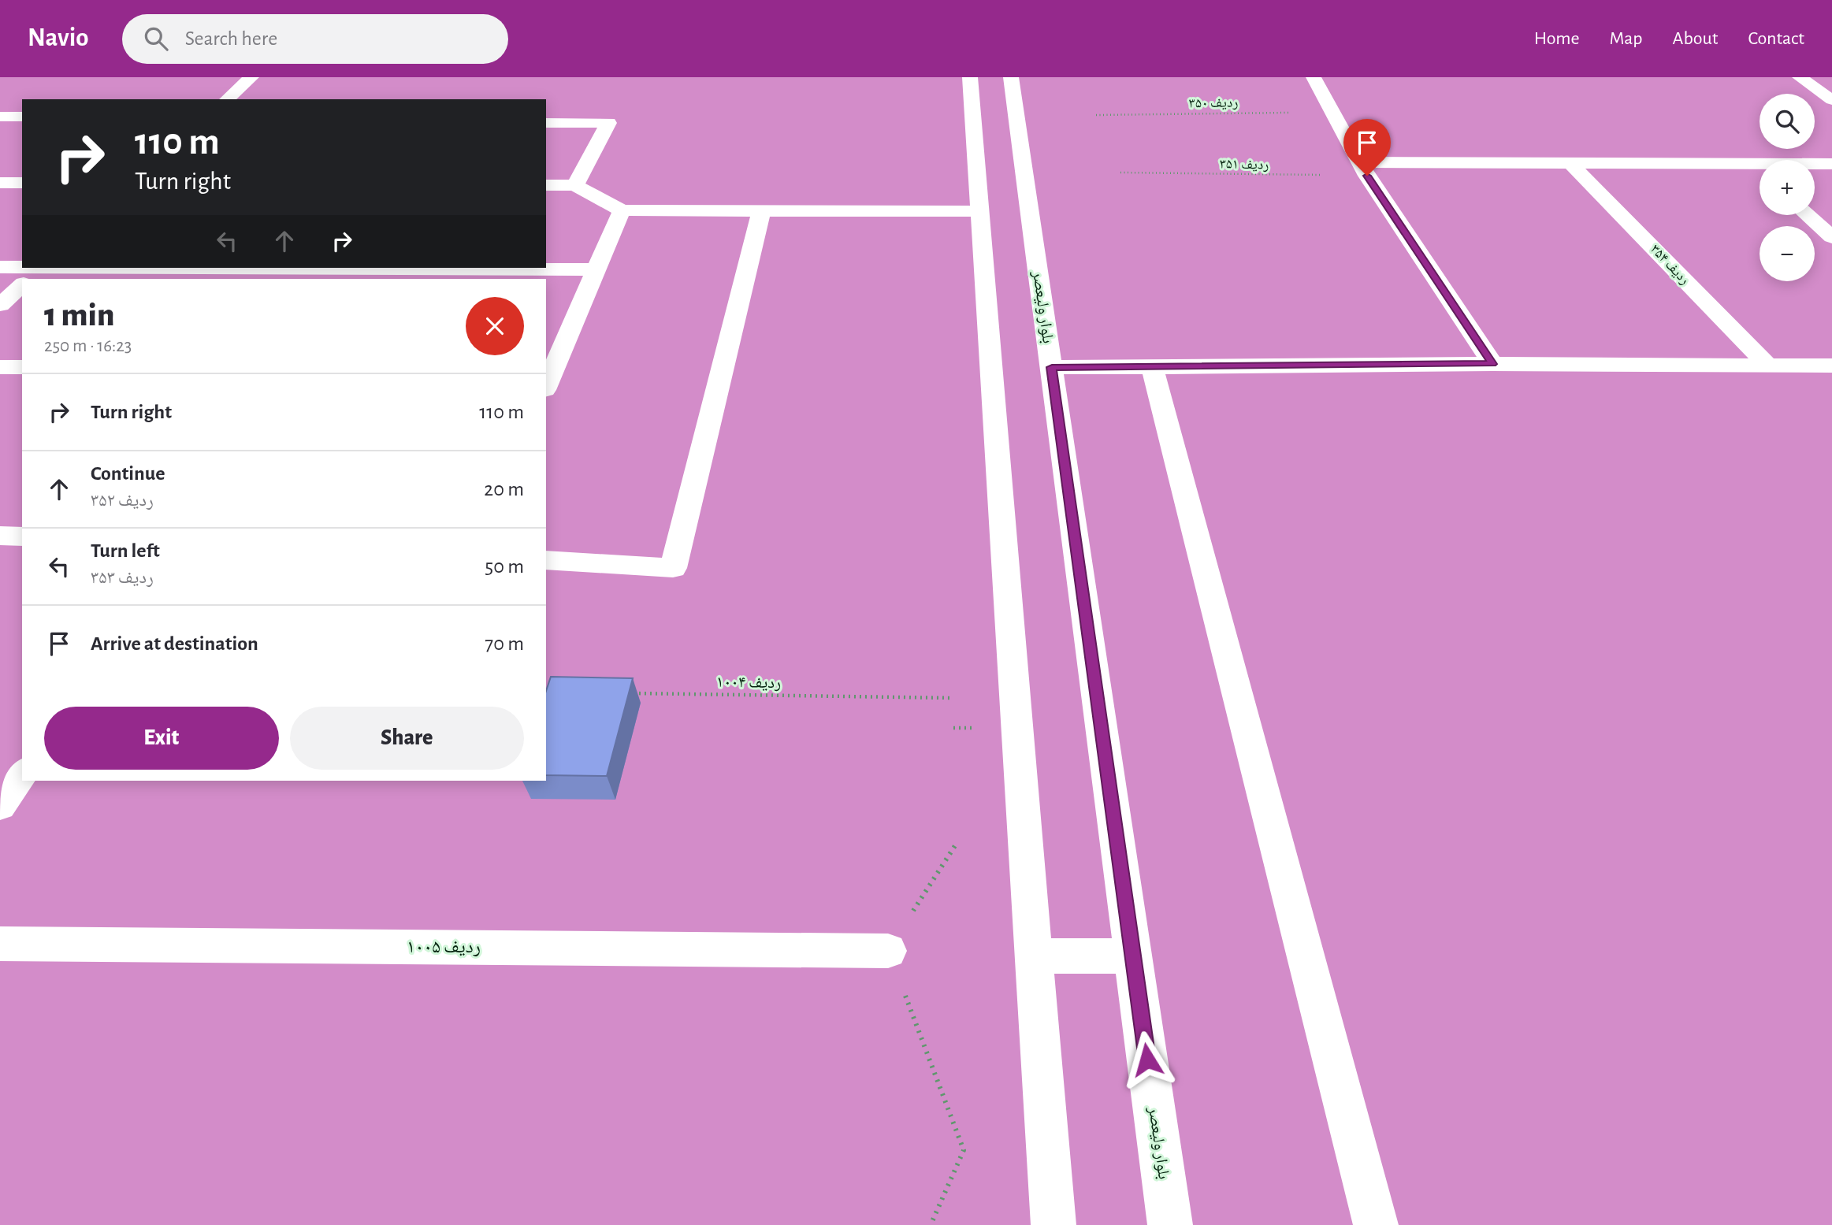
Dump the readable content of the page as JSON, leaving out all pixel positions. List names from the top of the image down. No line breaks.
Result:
{"streets":{"street":["ردیف ۳۵۴","بلوار ولیعصر","ردیف ۱۰۰۵"],"path":["ردیف ۳۵۰","ردیف ۳۵۱","ردیف ۱۰۰۴"]},"page":{"header":"Navio","search":"Search here","nav":["Home","Map","About","Contact"],"map_buttons":["+","−"],"turn":["110 m","Turn right"],"heading":["1 min","250 m · 16:23"],"list":[{"name":"Turn right","value":"110 m"},{"name":"Continue","note":"ردیف ۳۵۲","value":"20 m"},{"name":"Turn left","note":"ردیف ۳۵۳","value":"50 m"},{"name":"Arrive at destination","value":"70 m"}],"buttons":["Exit","Share"]}}
